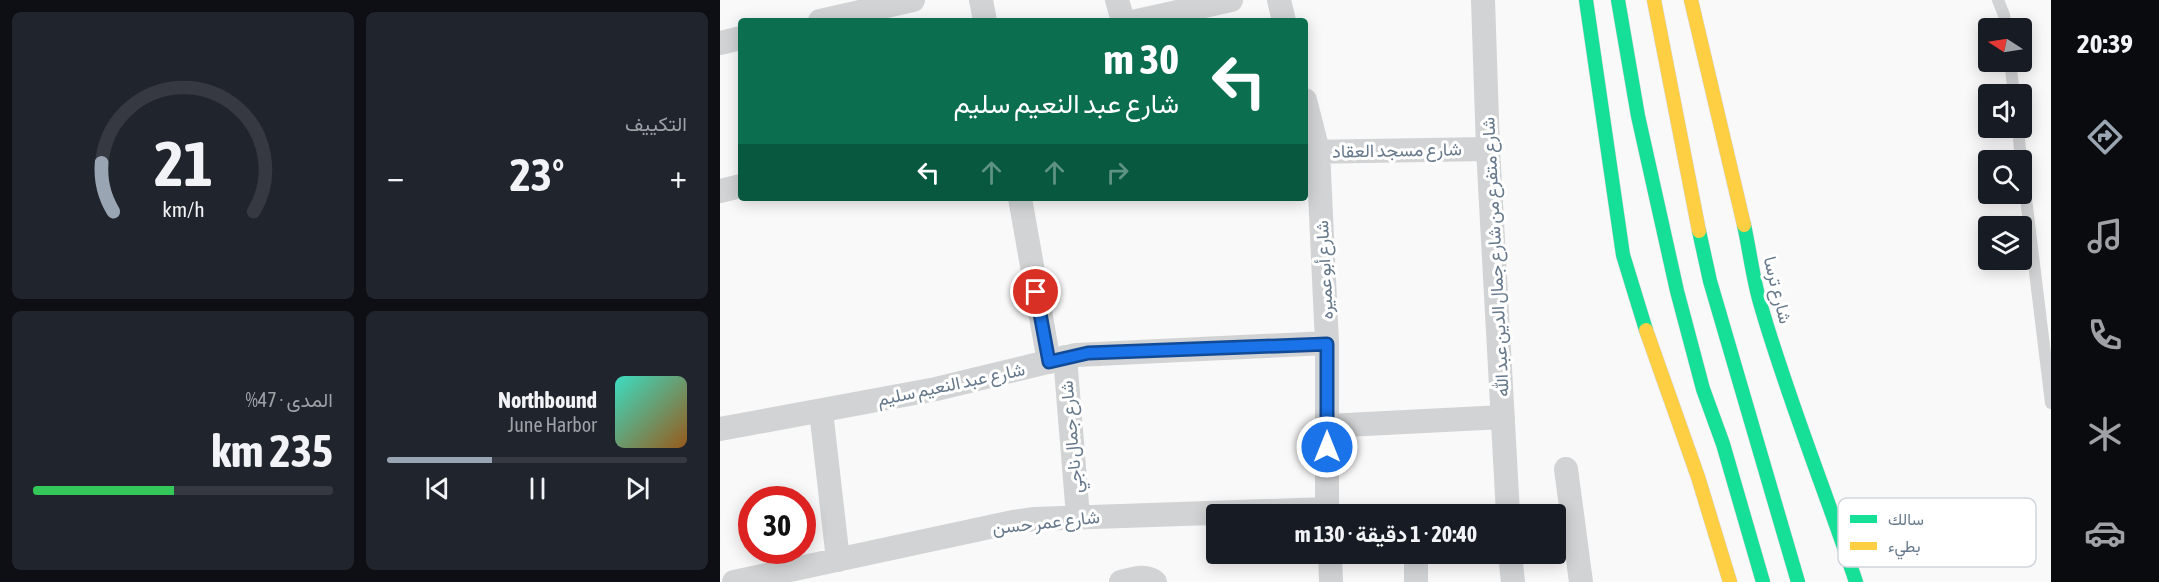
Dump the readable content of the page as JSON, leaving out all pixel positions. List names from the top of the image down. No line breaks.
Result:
{"streets":{"main road":["شارع ترسا"],"street":["شارع مسجد العقاد","شارع متفرع من شارع جمال الدين عبد الله","شارع أبو عميره","شارع عبد النعيم سليم","شارع جمال ناجي","شارع عمر حسن"]},"crossings":[["شارع مسجد العقاد","شارع متفرع من شارع جمال الدين عبد الله"],["شارع مسجد العقاد","شارع أبو عميره"],["شارع أبو عميره","شارع عبد النعيم سليم"],["شارع عبد النعيم سليم","شارع جمال ناجي"],["شارع جمال ناجي","شارع عمر حسن"]],"legend":["سالك","بطيء"],"north":"left","page":{"tabs":"20:39","tile":["التكييف",["المدى · 47%","235 km"]],"turn":["30 m","شارع عبد النعيم سليم"],"heat":["−","23°","+"],"song":["Northbound","June Harbor"],"limit":"30","trip":"20:40 · 1 دقيقة · 130 m","gauge":["21","km/h"]}}
